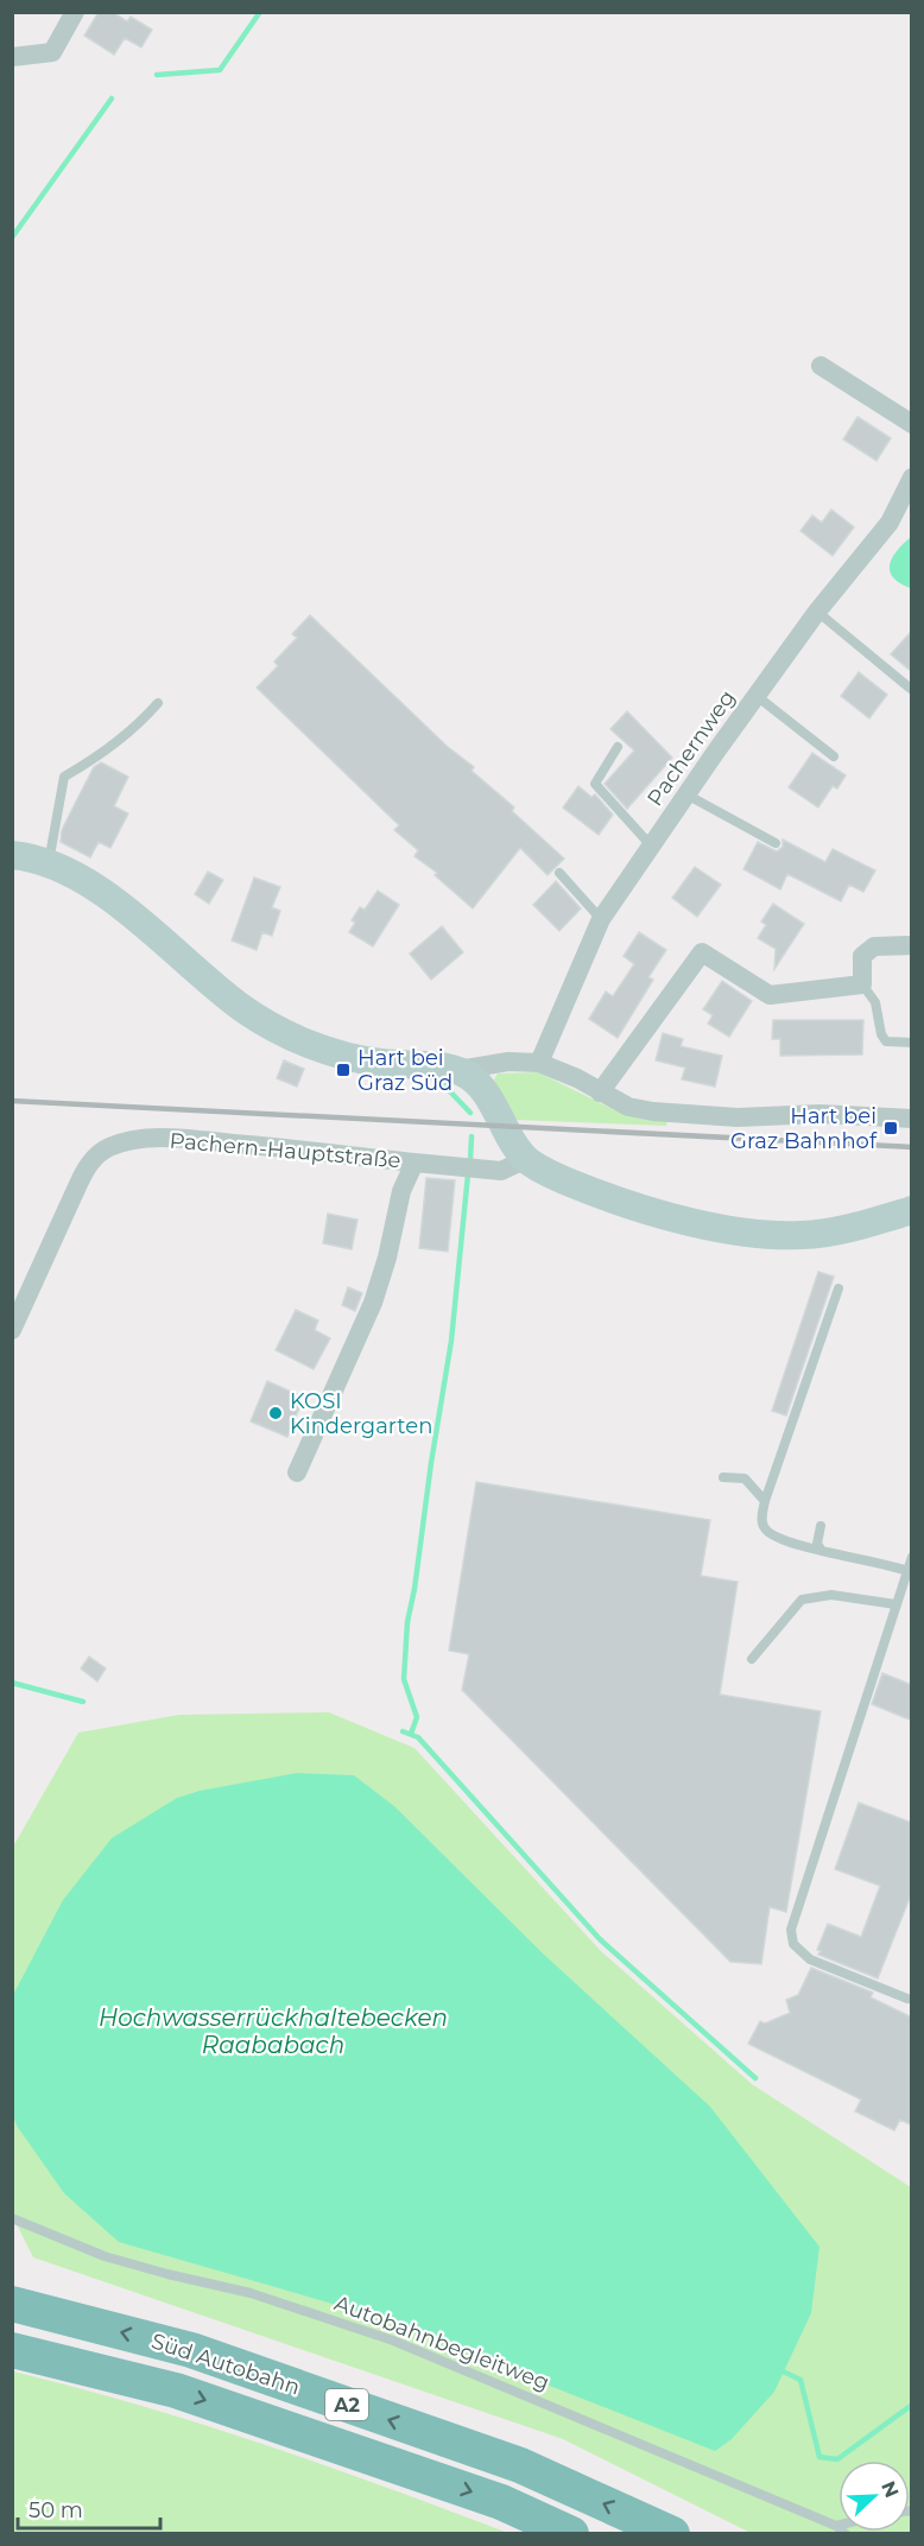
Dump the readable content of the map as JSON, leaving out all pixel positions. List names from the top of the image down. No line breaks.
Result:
{"streets":{"highway":["Süd Autobahn","A2"],"street":["Pachernweg","Pachern-Hauptstraße"],"lane":["Autobahnbegleitweg"]},"water":["Hochwasserrückhaltebecken Raababach"],"places":{"transit":["Hart bei Graz Süd","Hart bei Graz Bahnhof"],"other":["KOSI Kindergarten"]},"scale_bar":"50 m","north":"top right"}
